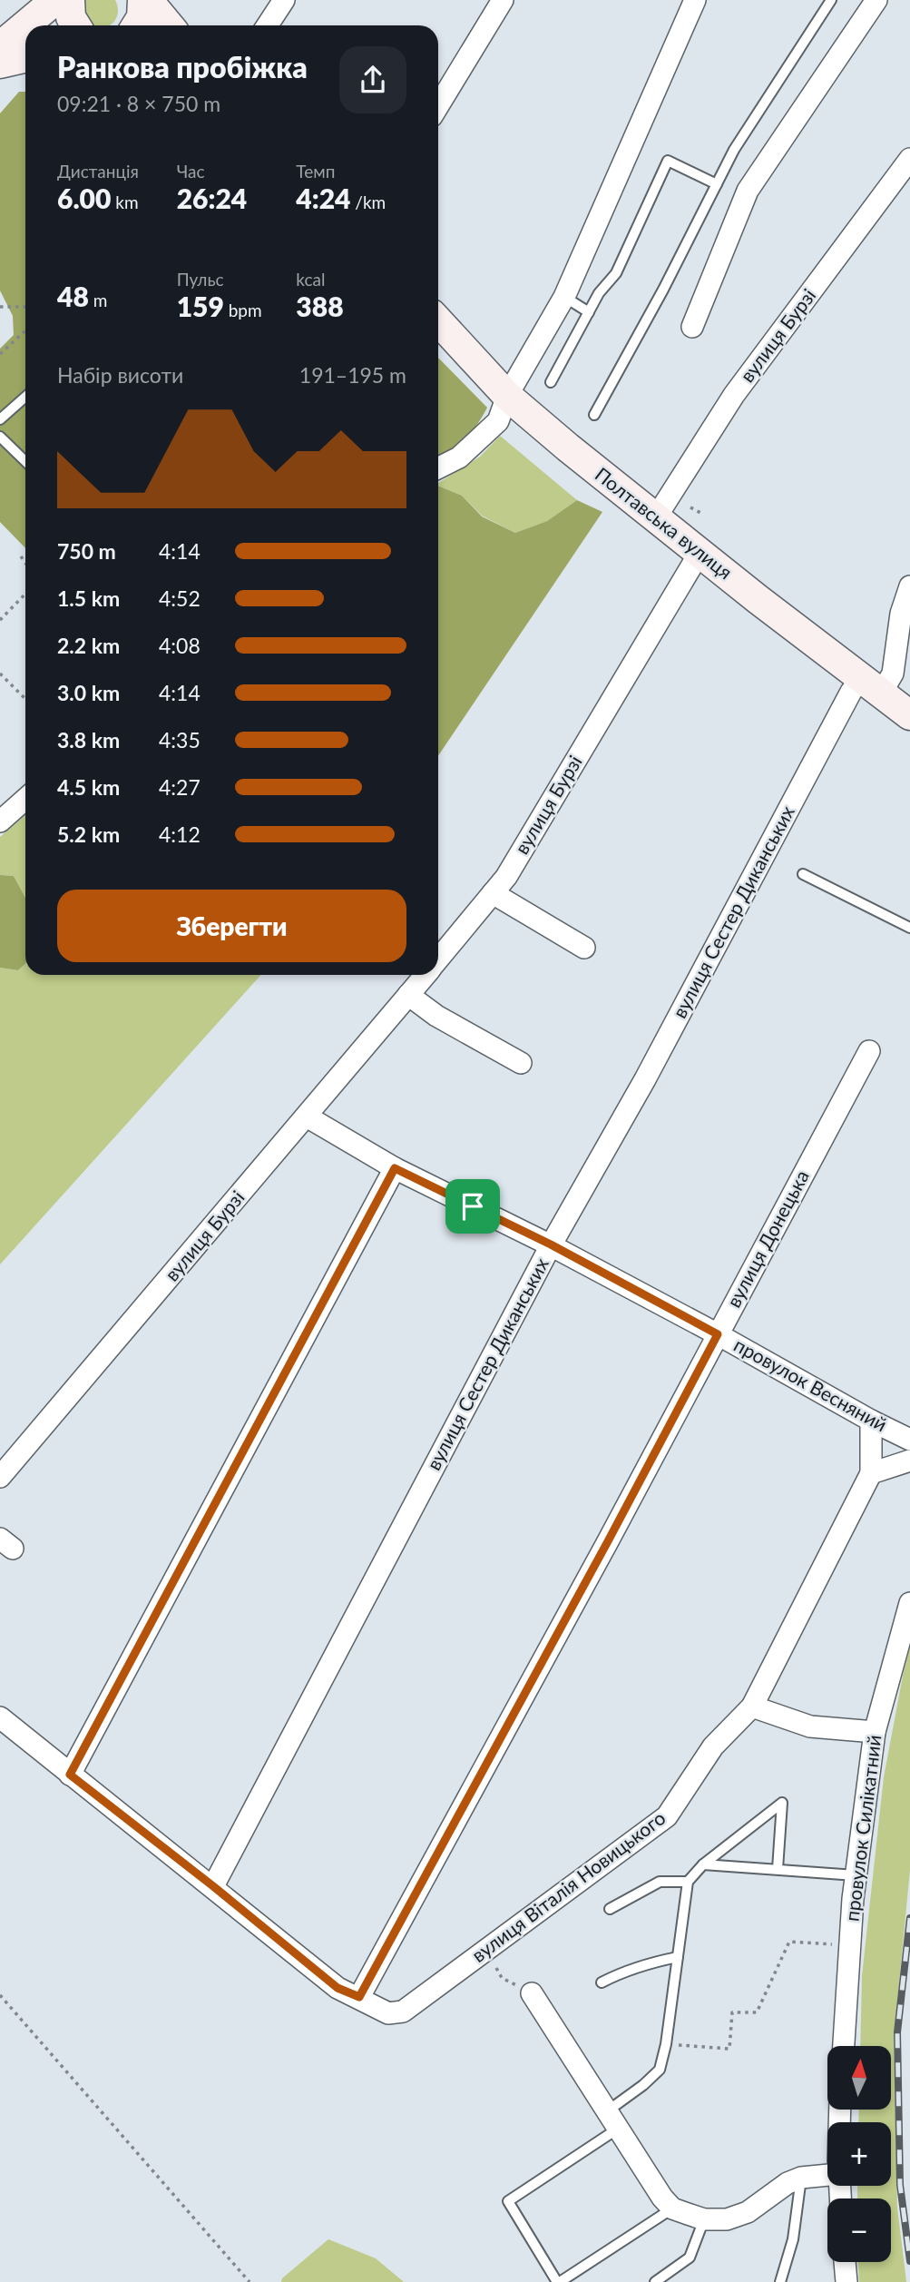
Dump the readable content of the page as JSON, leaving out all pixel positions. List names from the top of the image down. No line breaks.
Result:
{"streets":{"main road":["Полтавська вулиця"],"street":["вулиця Бурзі","вулиця Сестер Диканських","вулиця Донецька","провулок Весняний","провулок Силікатний","вулиця Віталія Новицького"]},"crossings":[["вулиця Бурзі","Полтавська вулиця"],["вулиця Бурзі","провулок Весняний"],["Полтавська вулиця","вулиця Сестер Диканських"],["вулиця Сестер Диканських","провулок Весняний"],["вулиця Сестер Диканських","вулиця Віталія Новицького"],["вулиця Донецька","провулок Весняний"],["вулиця Донецька","вулиця Віталія Новицького"],["провулок Весняний","вулиця Віталія Новицького"]],"north":"top","page":{"heading":["Ранкова пробіжка","09:21 · 8 × 750 m"],"stats":[["Дистанція","6.00 km"],["Час","26:24"],["Темп","4:24 /km"],["48 m"],["Пульс","159 bpm"],["kcal","388"]],"chart":["Набір висоти","191–195 m"],"list":[{"name":"750 m","note":"4:14"},{"name":"1.5 km","note":"4:52"},{"name":"2.2 km","note":"4:08"},{"name":"3.0 km","note":"4:14"},{"name":"3.8 km","note":"4:35"},{"name":"4.5 km","note":"4:27"},{"name":"5.2 km","note":"4:12"}],"buttons":"Зберегти","map_buttons":["+","−"]}}
